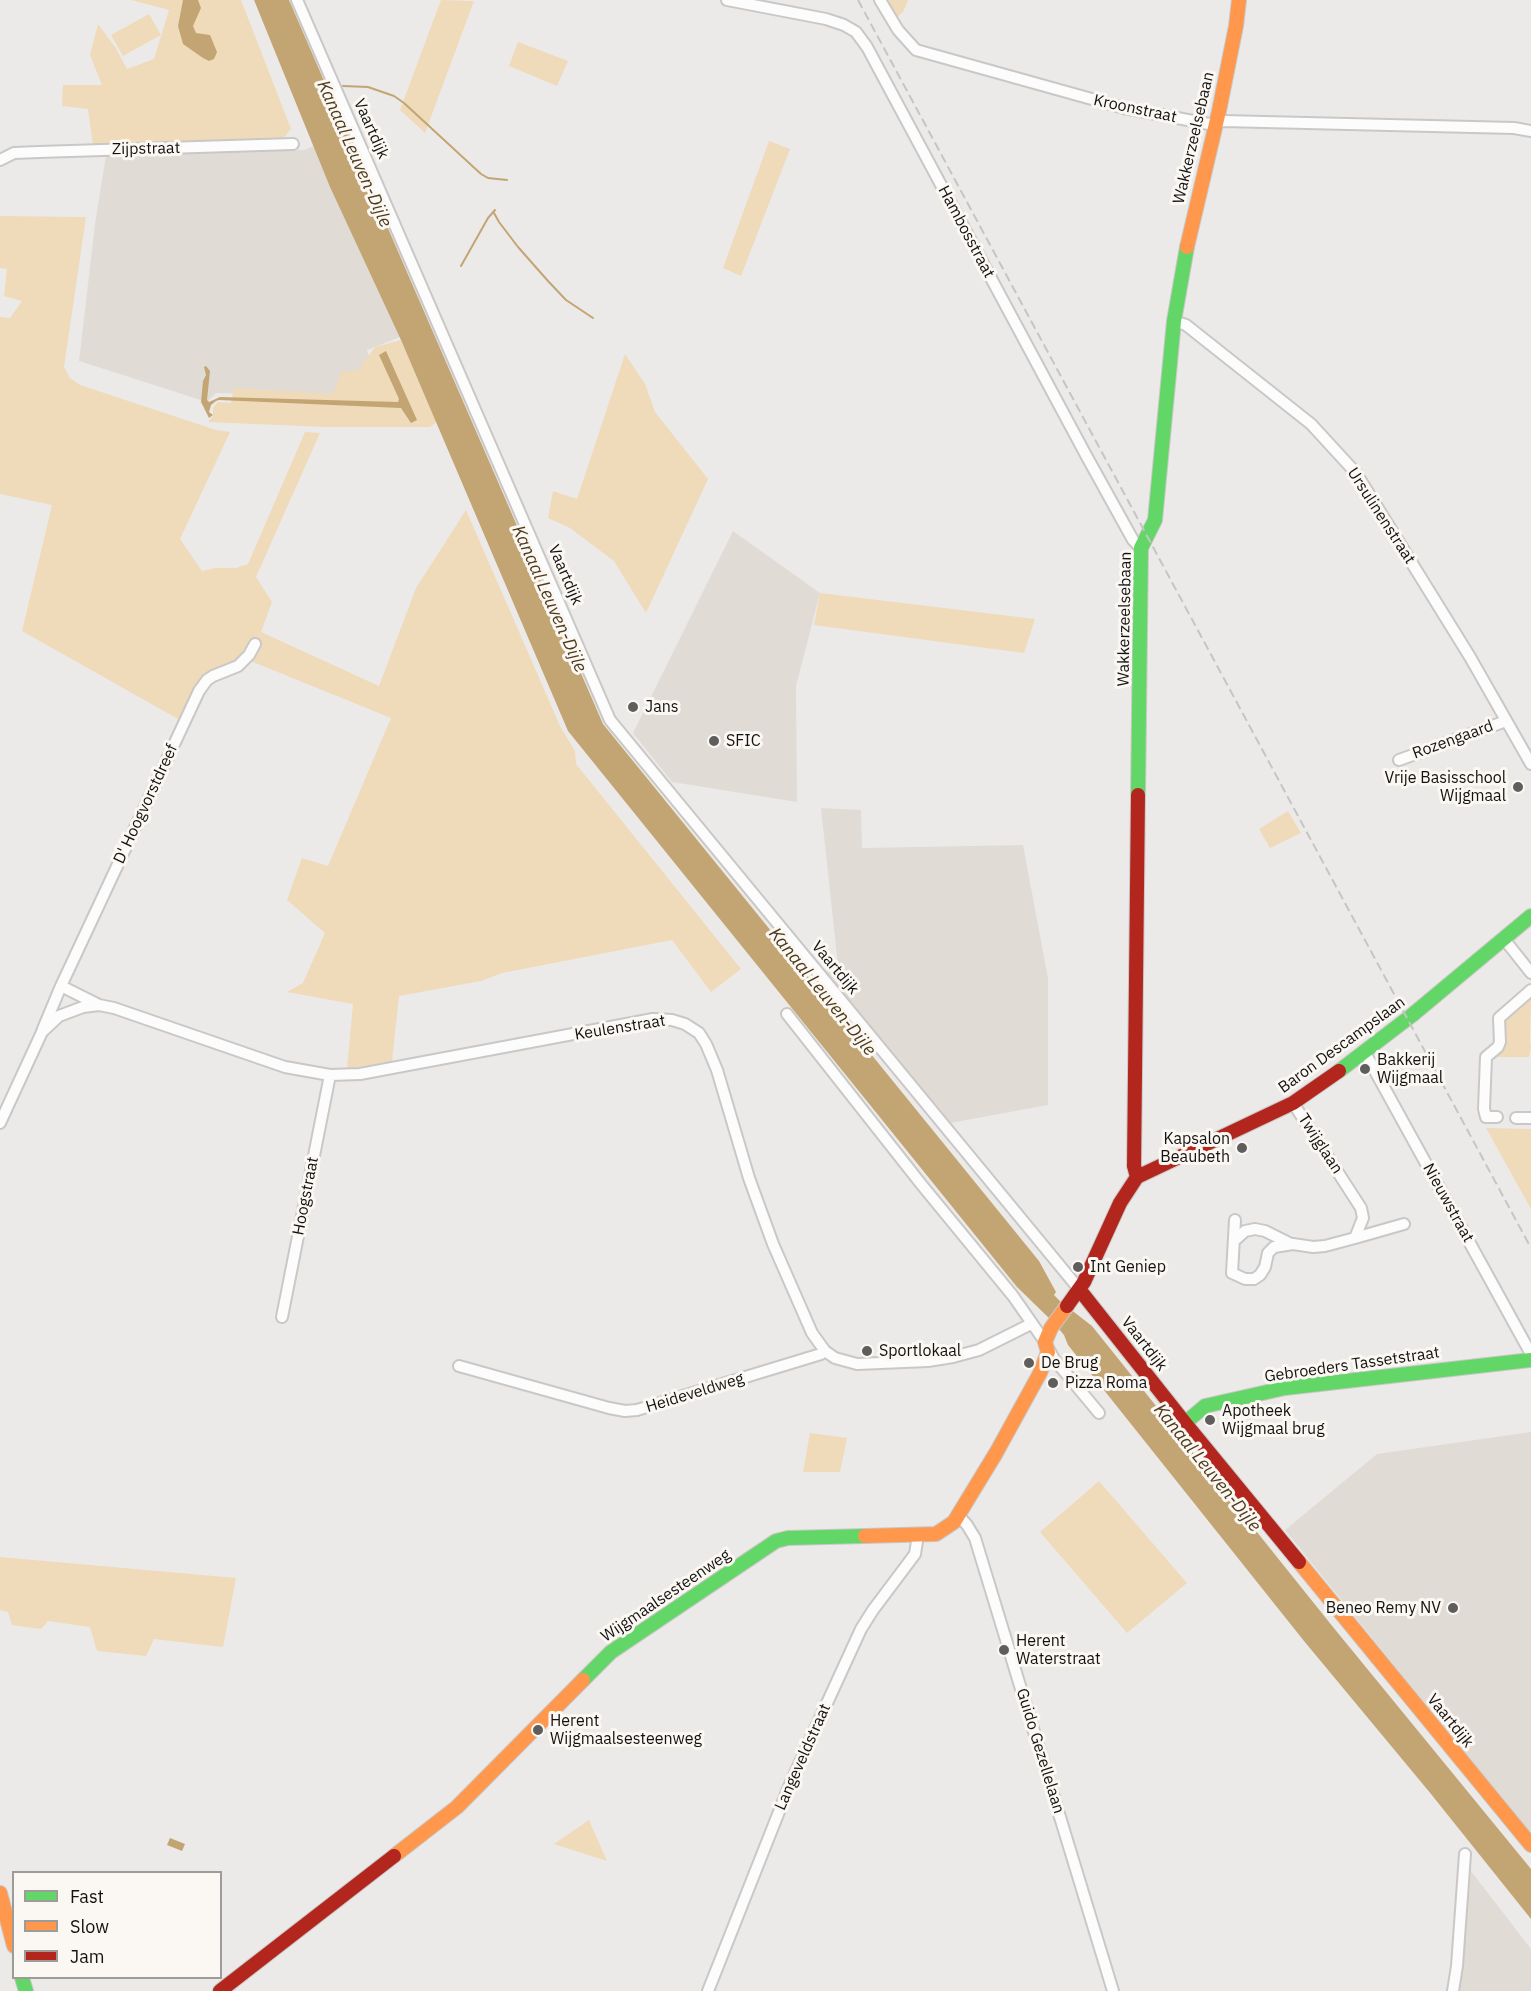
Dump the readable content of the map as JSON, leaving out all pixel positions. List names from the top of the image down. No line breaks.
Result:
{"streets":{"street":["Kroonstraat","Vaartdijk","Wakkerzeelsebaan","Zijpstraat","Hambosstraat","Ursulinenstraat","Rozengaard","D' Hoogvorstdreef","Keulenstraat","Baron Descampslaan","Twijglaan","Hoogstraat","Nieuwstraat","Gebroeders Tassetstraat","Heideveldweg","Wijgmaalsesteenweg","Guido Gezellelaan","Langeveldstraat"]},"crossings":[["Kroonstraat","Wakkerzeelsebaan"],["Vaartdijk","Gebroeders Tassetstraat"],["Vaartdijk","Wijgmaalsesteenweg"],["Wakkerzeelsebaan","Hambosstraat"],["Wakkerzeelsebaan","Ursulinenstraat"],["Wakkerzeelsebaan","Baron Descampslaan"],["Ursulinenstraat","Rozengaard"],["D' Hoogvorstdreef","Keulenstraat"],["Keulenstraat","Hoogstraat"],["Keulenstraat","Heideveldweg"],["Baron Descampslaan","Twijglaan"],["Baron Descampslaan","Nieuwstraat"],["Wijgmaalsesteenweg","Guido Gezellelaan"],["Wijgmaalsesteenweg","Langeveldstraat"]],"water":["Kanaal Leuven-Dijle"],"places":["Jans","SFIC","Vrije Basisschool Wijgmaal","Bakkerij Wijgmaal","Kapsalon Beaubeth","Int Geniep","Sportlokaal","De Brug","Pizza Roma","Apotheek Wijgmaal brug","Beneo Remy NV","Herent Waterstraat","Herent Wijgmaalsesteenweg"],"legend":["Fast","Slow","Jam"]}
